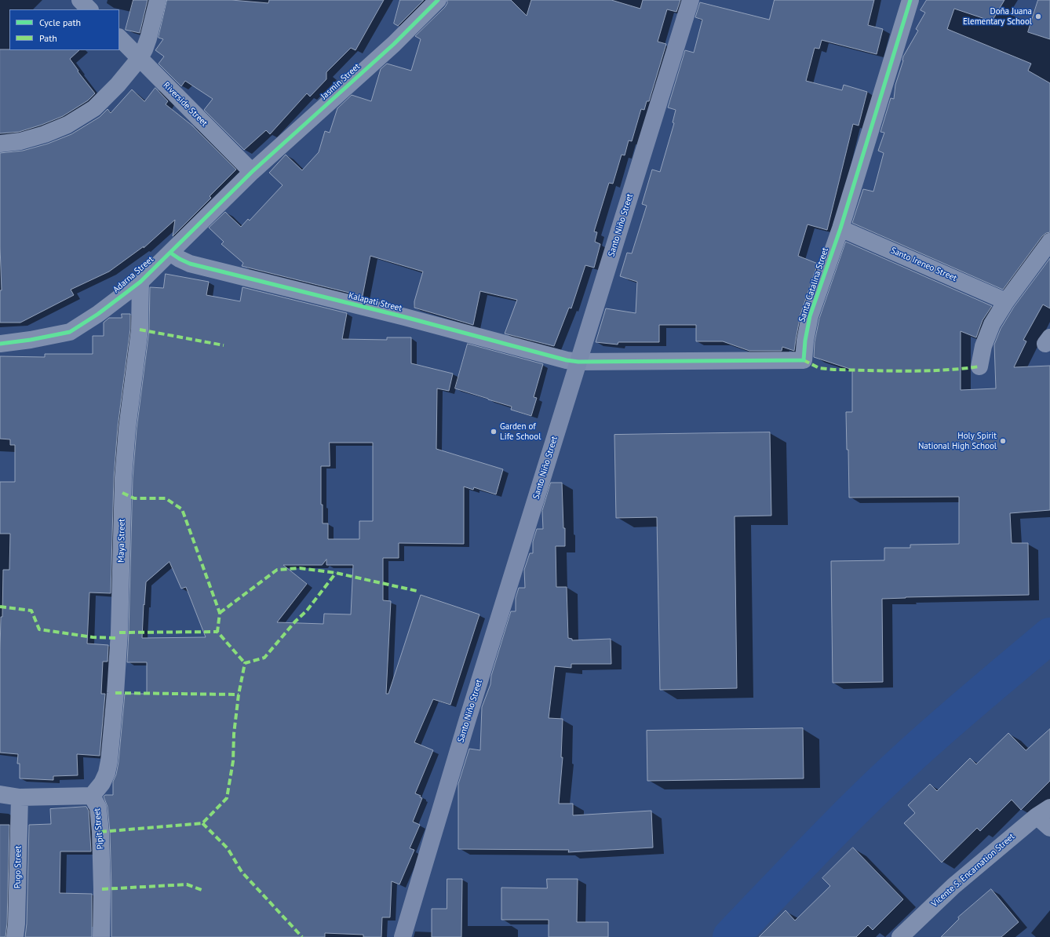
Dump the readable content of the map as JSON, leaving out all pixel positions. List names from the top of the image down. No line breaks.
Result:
{"streets":{"main road":["Santo Niño Street"],"street":["Jasmin Street","Riverside Street","Santo Ireneo Street","Adarna Street","Santa Catalina Street","Kalapati Street","Maya Street","Pipit Street","Pugo Street","Vicente S. Encarnation Street"]},"crossings":[["Jasmin Street","Riverside Street"],["Jasmin Street","Adarna Street"],["Riverside Street","Adarna Street"],["Santo Niño Street","Santa Catalina Street"],["Santo Niño Street","Kalapati Street"],["Santo Ireneo Street","Santa Catalina Street"],["Adarna Street","Kalapati Street"],["Adarna Street","Maya Street"],["Santa Catalina Street","Kalapati Street"],["Maya Street","Pipit Street"],["Pipit Street","Pugo Street"]],"places":["Doña Juana Elementary School","Garden of Life School","Holy Spirit National High School"],"legend":["Cycle path","Path"]}
